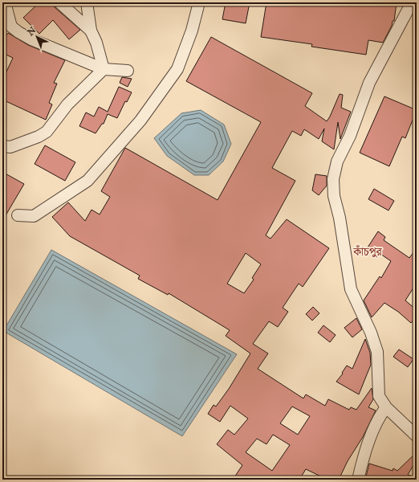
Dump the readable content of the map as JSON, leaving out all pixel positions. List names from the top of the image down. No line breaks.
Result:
{"districts":["কাঁচপুর"],"north":"top left"}
